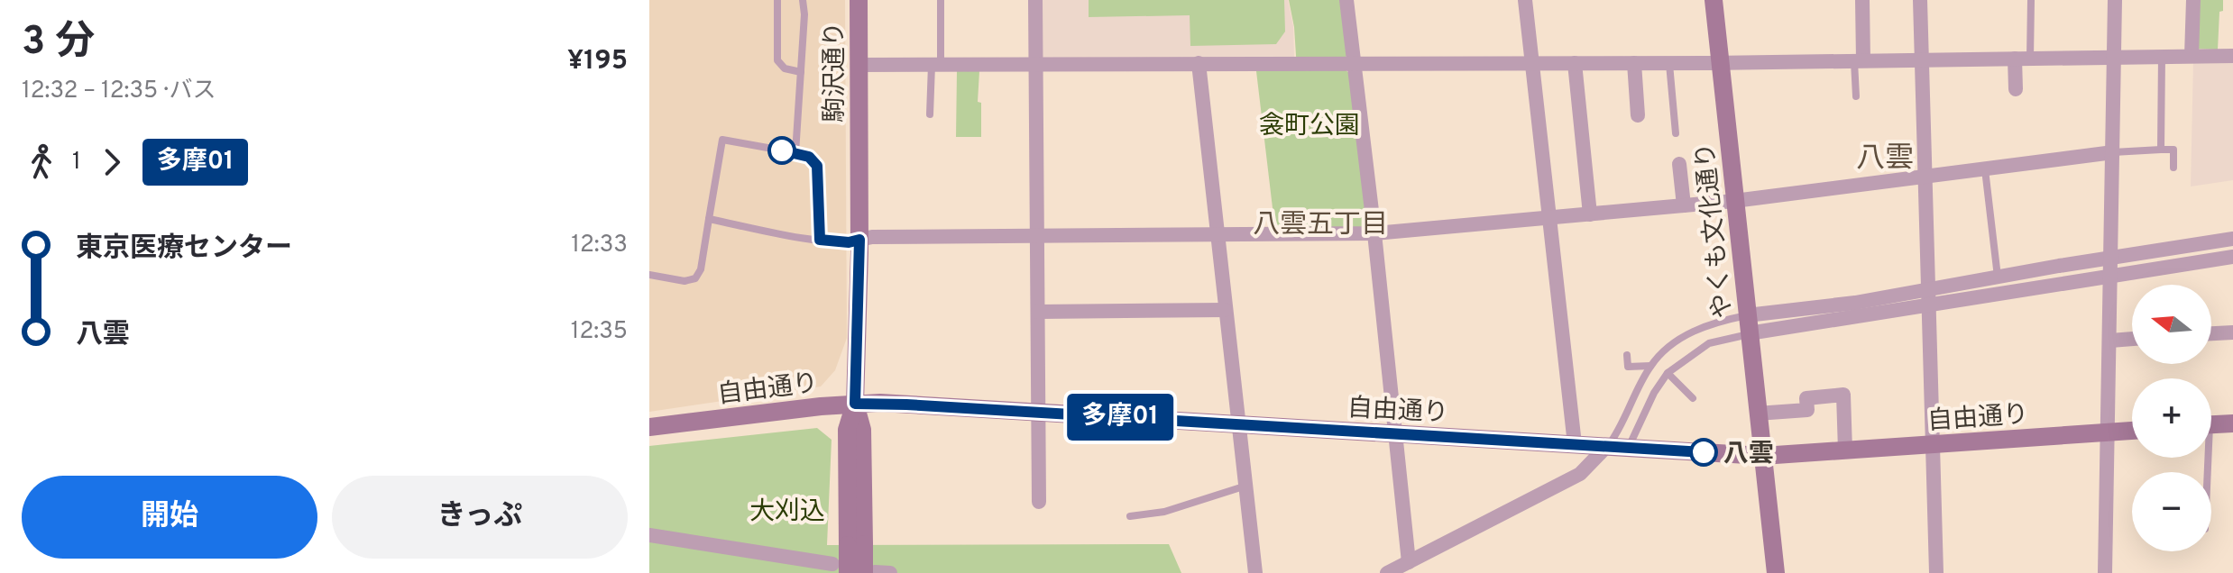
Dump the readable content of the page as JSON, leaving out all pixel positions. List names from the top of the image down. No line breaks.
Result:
{"streets":{"main road":["駒沢通り","やくも文化通り","自由通り"]},"crossings":[["駒沢通り","自由通り"],["やくも文化通り","自由通り"]],"districts":["八雲","八雲五丁目"],"parks":["衾町公園","大刈込"],"places":["八雲"],"lines":["bus line 多摩01"],"north":"left","page":{"heading":["3 分","12:32 – 12:35 · バス","¥195"],"on_map":"多摩01","legs":["1","多摩01"],"list":[{"name":"東京医療センター","value":"12:33"},{"name":"八雲","value":"12:35"}],"map_buttons":["+","−"],"buttons":["開始","きっぷ"]}}
